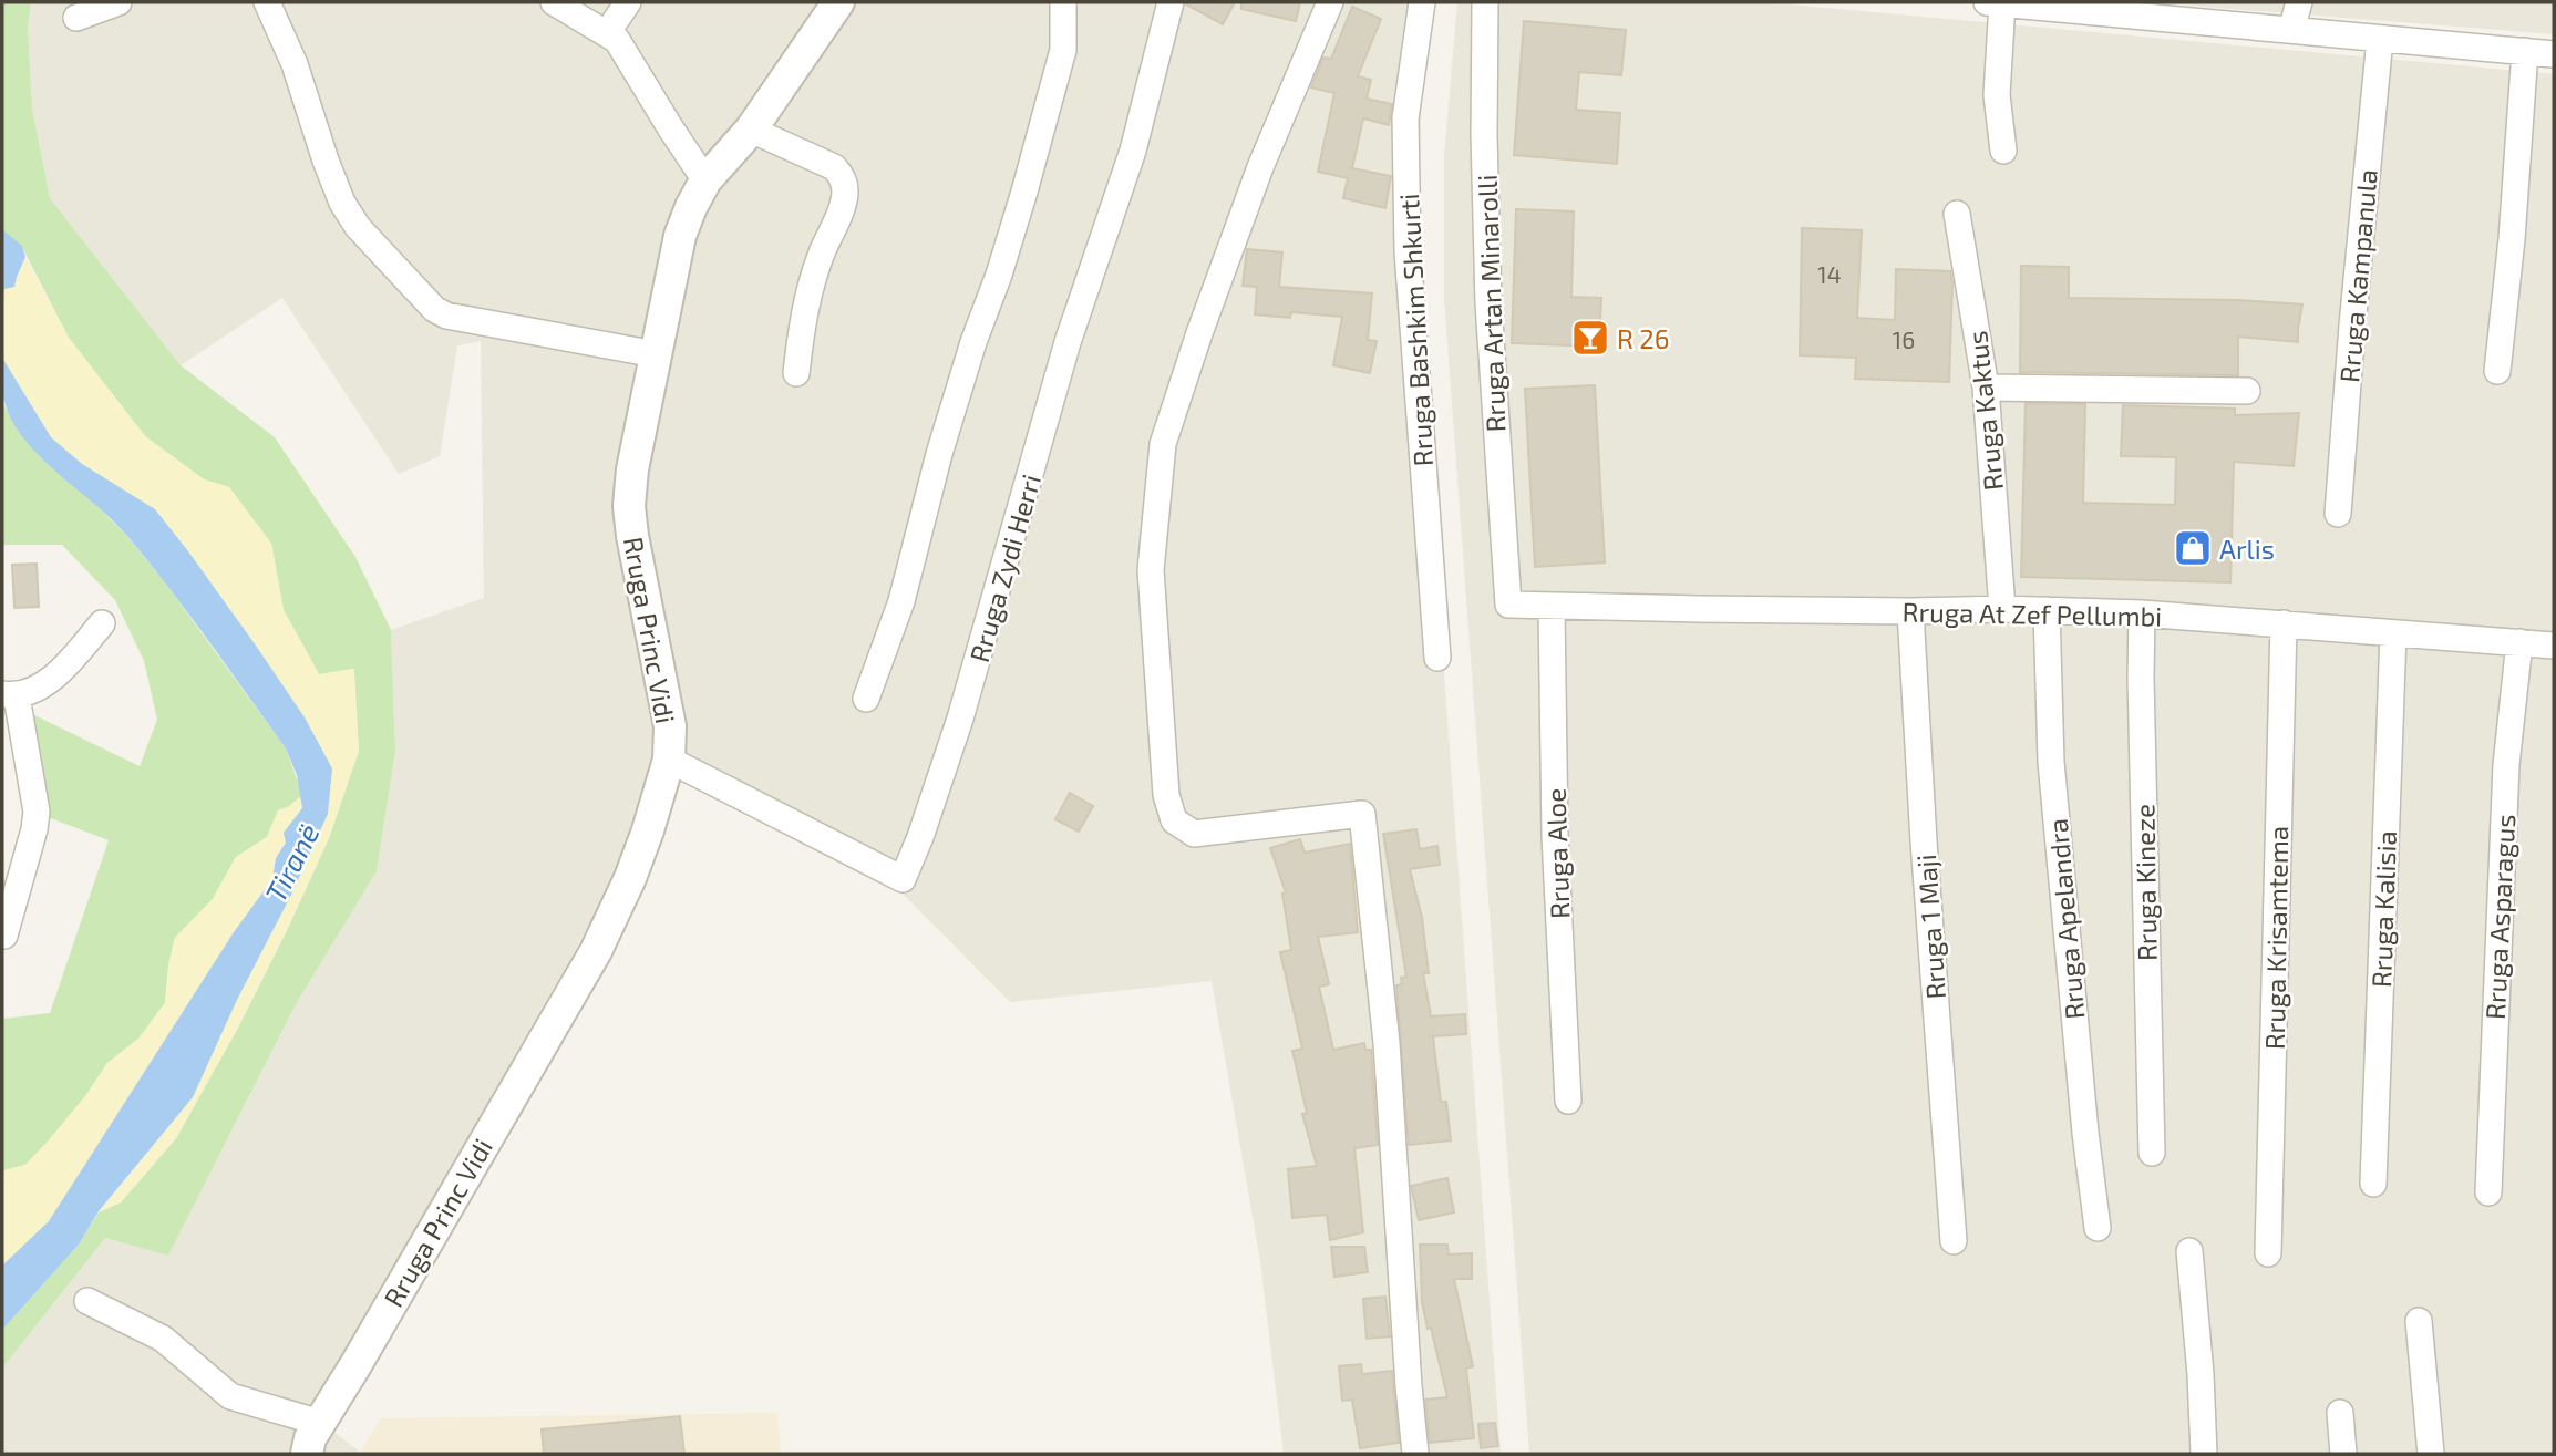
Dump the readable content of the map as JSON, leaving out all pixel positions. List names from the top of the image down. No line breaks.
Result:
{"streets":{"street":["Rruga Kampanula","Rruga Artan Minarolli","Rruga Bashkim Shkurti","Rruga Kaktus","Rruga Zydi Herri","Rruga At Zef Pellumbi","Rruga Princ Vidi","Rruga Aloe","Rruga Kineze","Rruga Kalisia","Rruga Asparagus","Rruga Apelandra","Rruga 1 Maji","Rruga Krisamtema"]},"crossings":[["Rruga Artan Minarolli","Rruga At Zef Pellumbi"],["Rruga Kaktus","Rruga At Zef Pellumbi"],["Rruga Zydi Herri","Rruga Princ Vidi"],["Rruga At Zef Pellumbi","Rruga Aloe"],["Rruga At Zef Pellumbi","Rruga Kineze"],["Rruga At Zef Pellumbi","Rruga Kalisia"],["Rruga At Zef Pellumbi","Rruga Asparagus"],["Rruga At Zef Pellumbi","Rruga Apelandra"],["Rruga At Zef Pellumbi","Rruga 1 Maji"],["Rruga At Zef Pellumbi","Rruga Krisamtema"]],"water":["Tiranë"],"places":{"bar":["R 26"],"shop":["Arlis"]},"house_numbers":["14","16"]}
